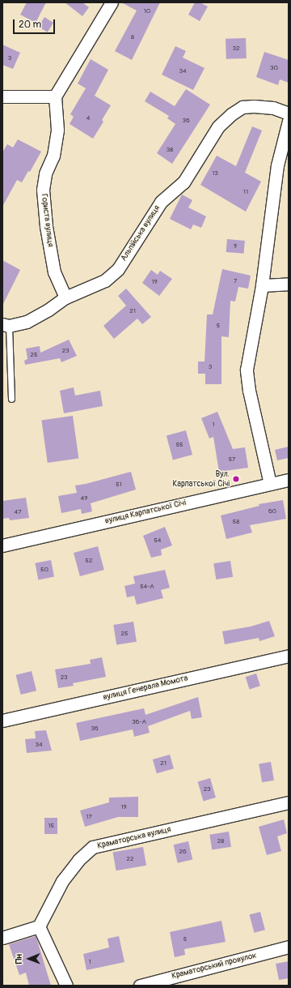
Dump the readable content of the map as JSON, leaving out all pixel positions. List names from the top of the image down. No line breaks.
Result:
{"streets":{"street":["Гориста вулиця","Альпійська вулиця","вулиця Карпатської Січі","вулиця Генерала Момота","Краматорська вулиця","Краматорський провулок"]},"crossings":[["Гориста вулиця","Альпійська вулиця"]],"places":["Вул. Карпатської Січі"],"house_numbers":["10","8","32","3","30","34","4","36","38","13","11","9","7","19","21","5","23","25","3","1","55","57","51","49","60","47","58","54","52","50","54-А","25","23","36-А","36","34","21","23","19","17","15","28","26","22","5","1"],"scale_bar":"20 m","north":"left"}
